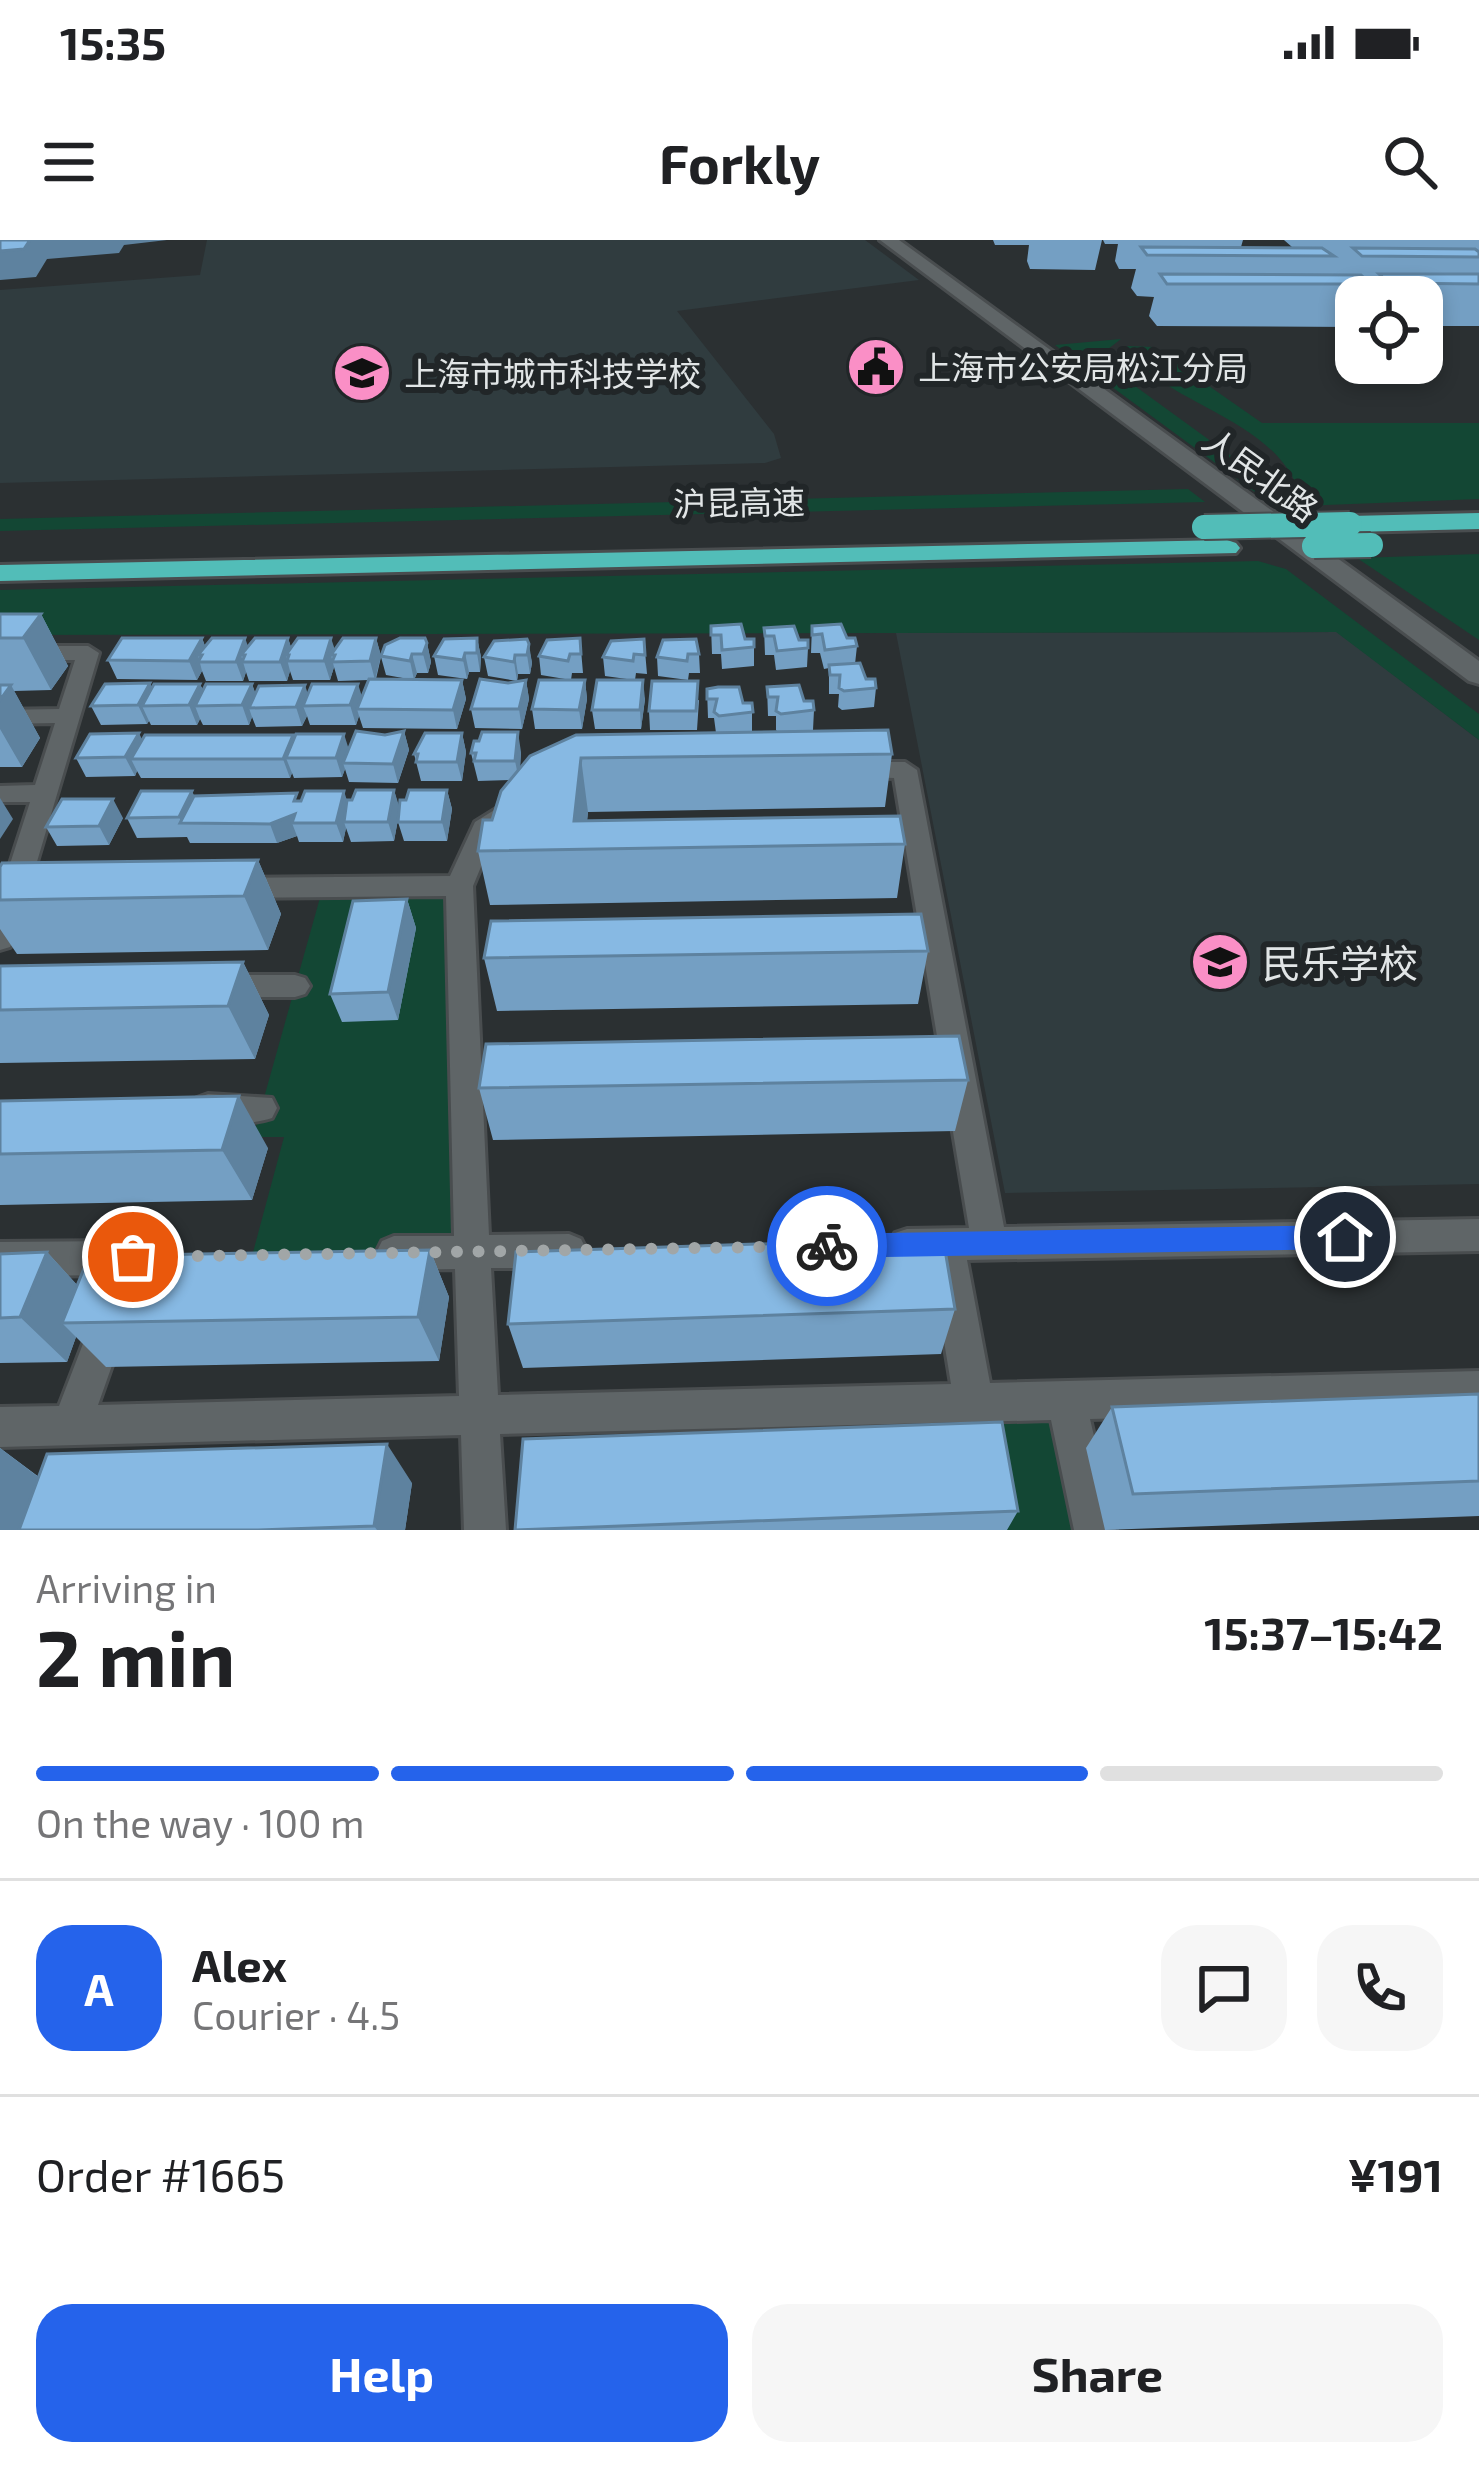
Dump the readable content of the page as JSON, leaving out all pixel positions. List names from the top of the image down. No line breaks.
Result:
{"streets":{"highway":["沪昆高速"],"main road":["人民北路"]},"places":{"public building":["上海市公安局松江分局"],"school or university":["上海市城市科技学校","民乐学校"]},"page":{"status":"15:35","header":"Forkly","heading":["2 min","Arriving in","15:37–15:42"],"panel":["Alex","Courier · 4.5","Order #1665","¥191"],"bar":"On the way · 100 m","round":"A","buttons":["Help","Share"]}}
